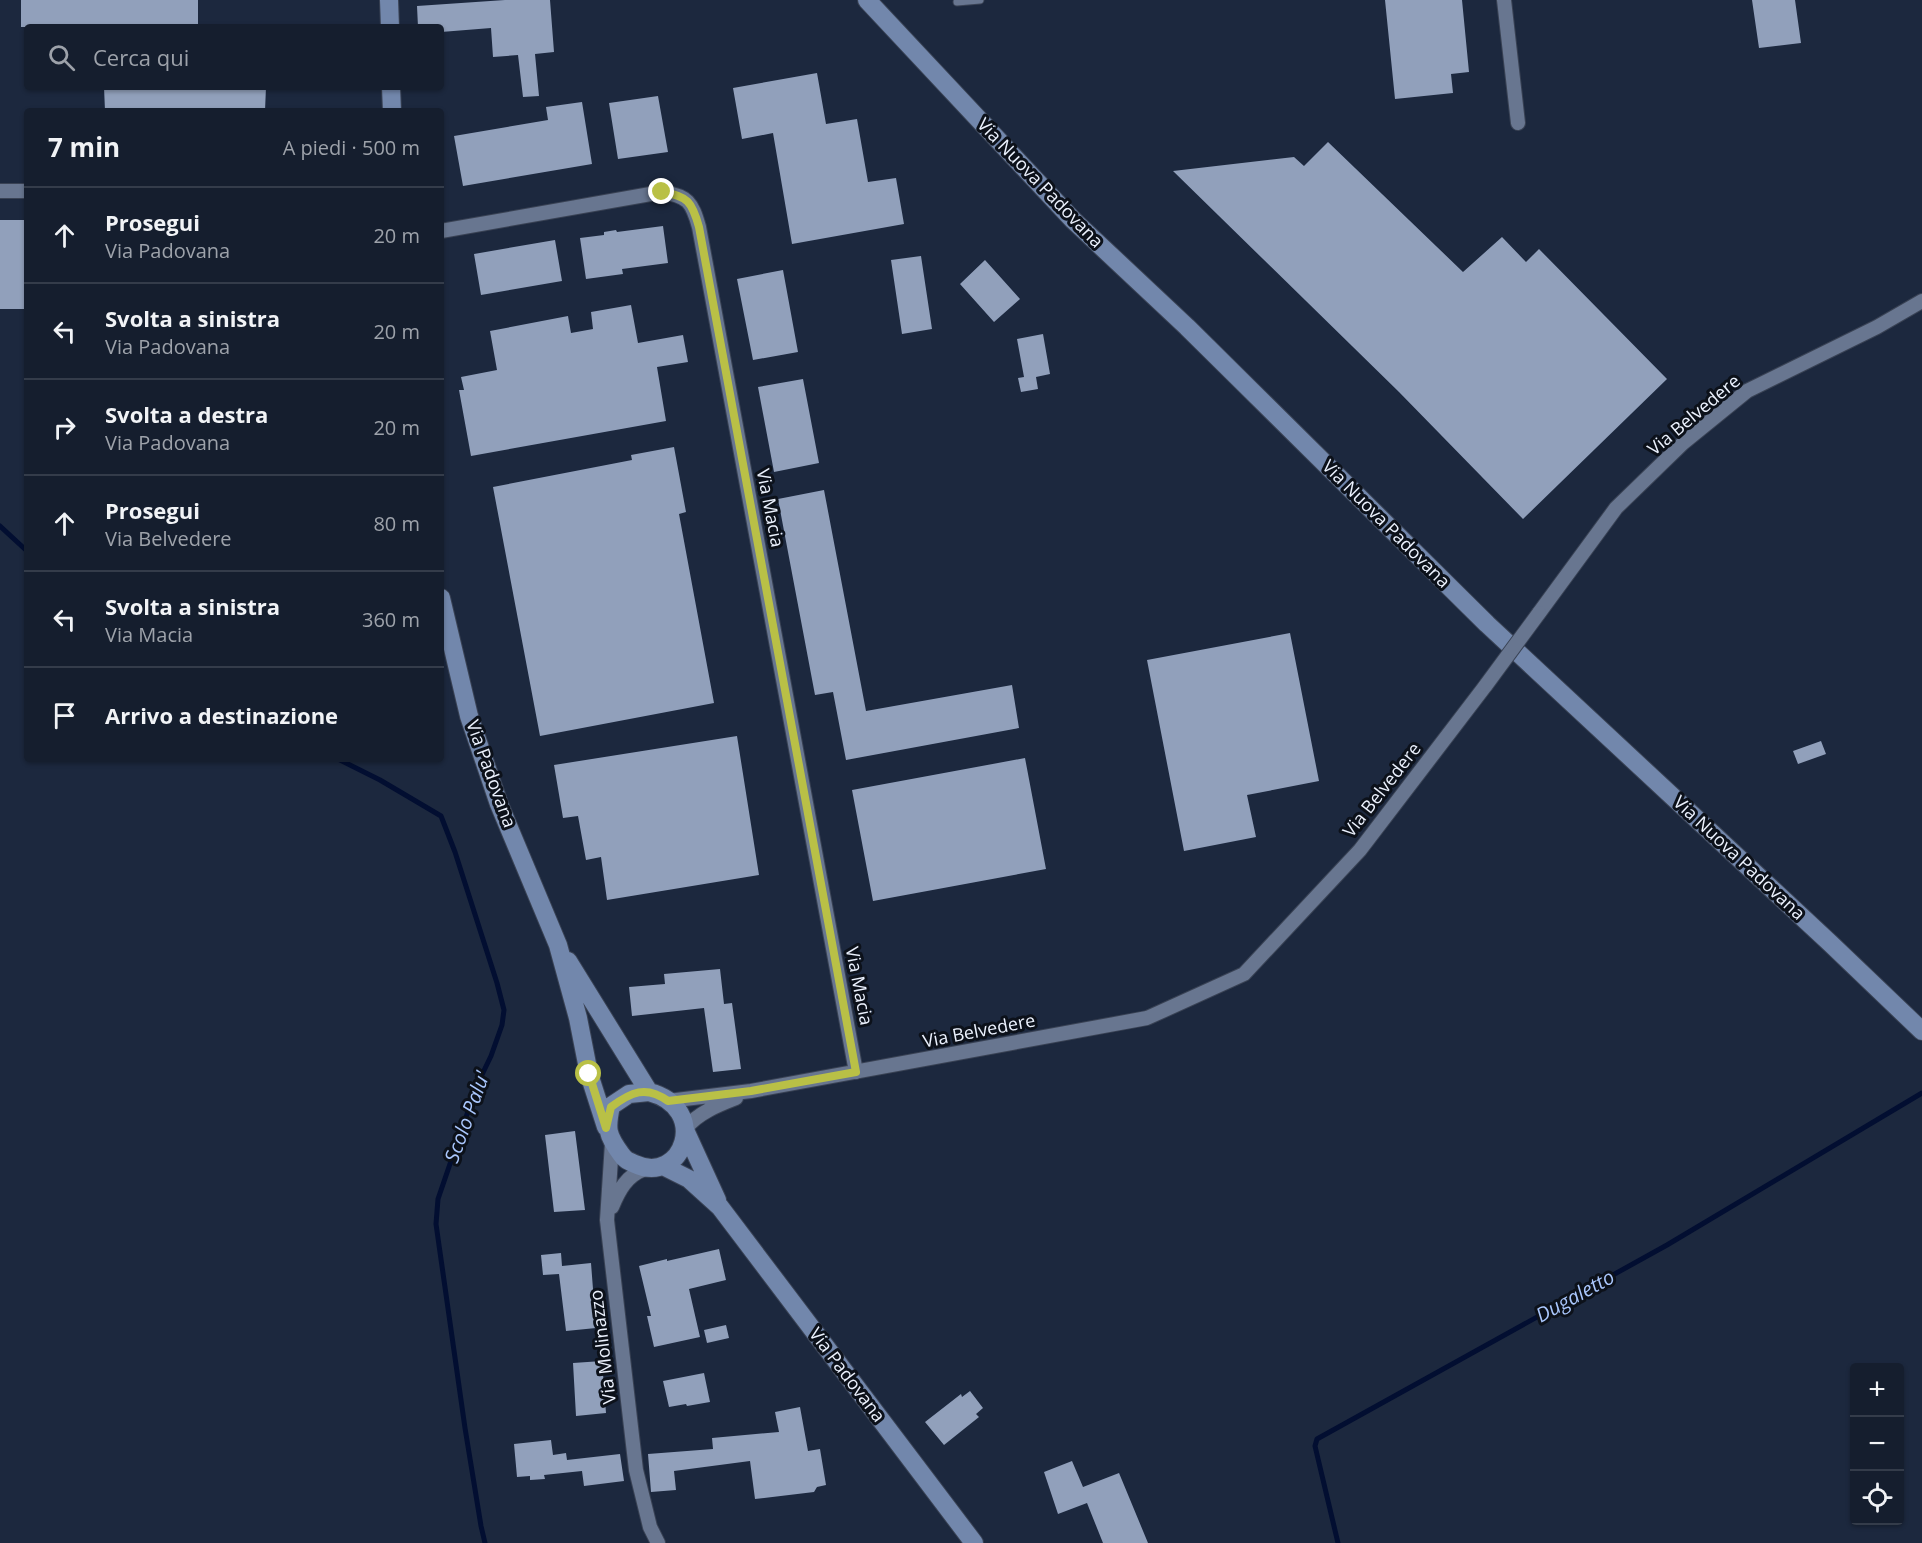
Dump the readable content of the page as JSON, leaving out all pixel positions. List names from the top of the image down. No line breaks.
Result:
{"streets":{"street":["Via Nuova Padovana","Via Belvedere","Via Macia","Via Padovana","Via Molinazzo"]},"crossings":[["Via Belvedere","Via Macia"],["Via Belvedere","Via Padovana"],["Via Belvedere","Via Molinazzo"],["Via Padovana","Via Molinazzo"]],"water":["Scolo Palu'","Dugaletto"],"page":{"search":"Cerca qui","heading":["7 min","A piedi · 500 m"],"list":[["Prosegui","Via Padovana","20 m"],["Svolta a sinistra","Via Padovana","20 m"],["Svolta a destra","Via Padovana","20 m"],["Prosegui","Via Belvedere","80 m"],["Svolta a sinistra","Via Macia","360 m"],"Arrivo a destinazione"],"map_buttons":["+","−"]}}
